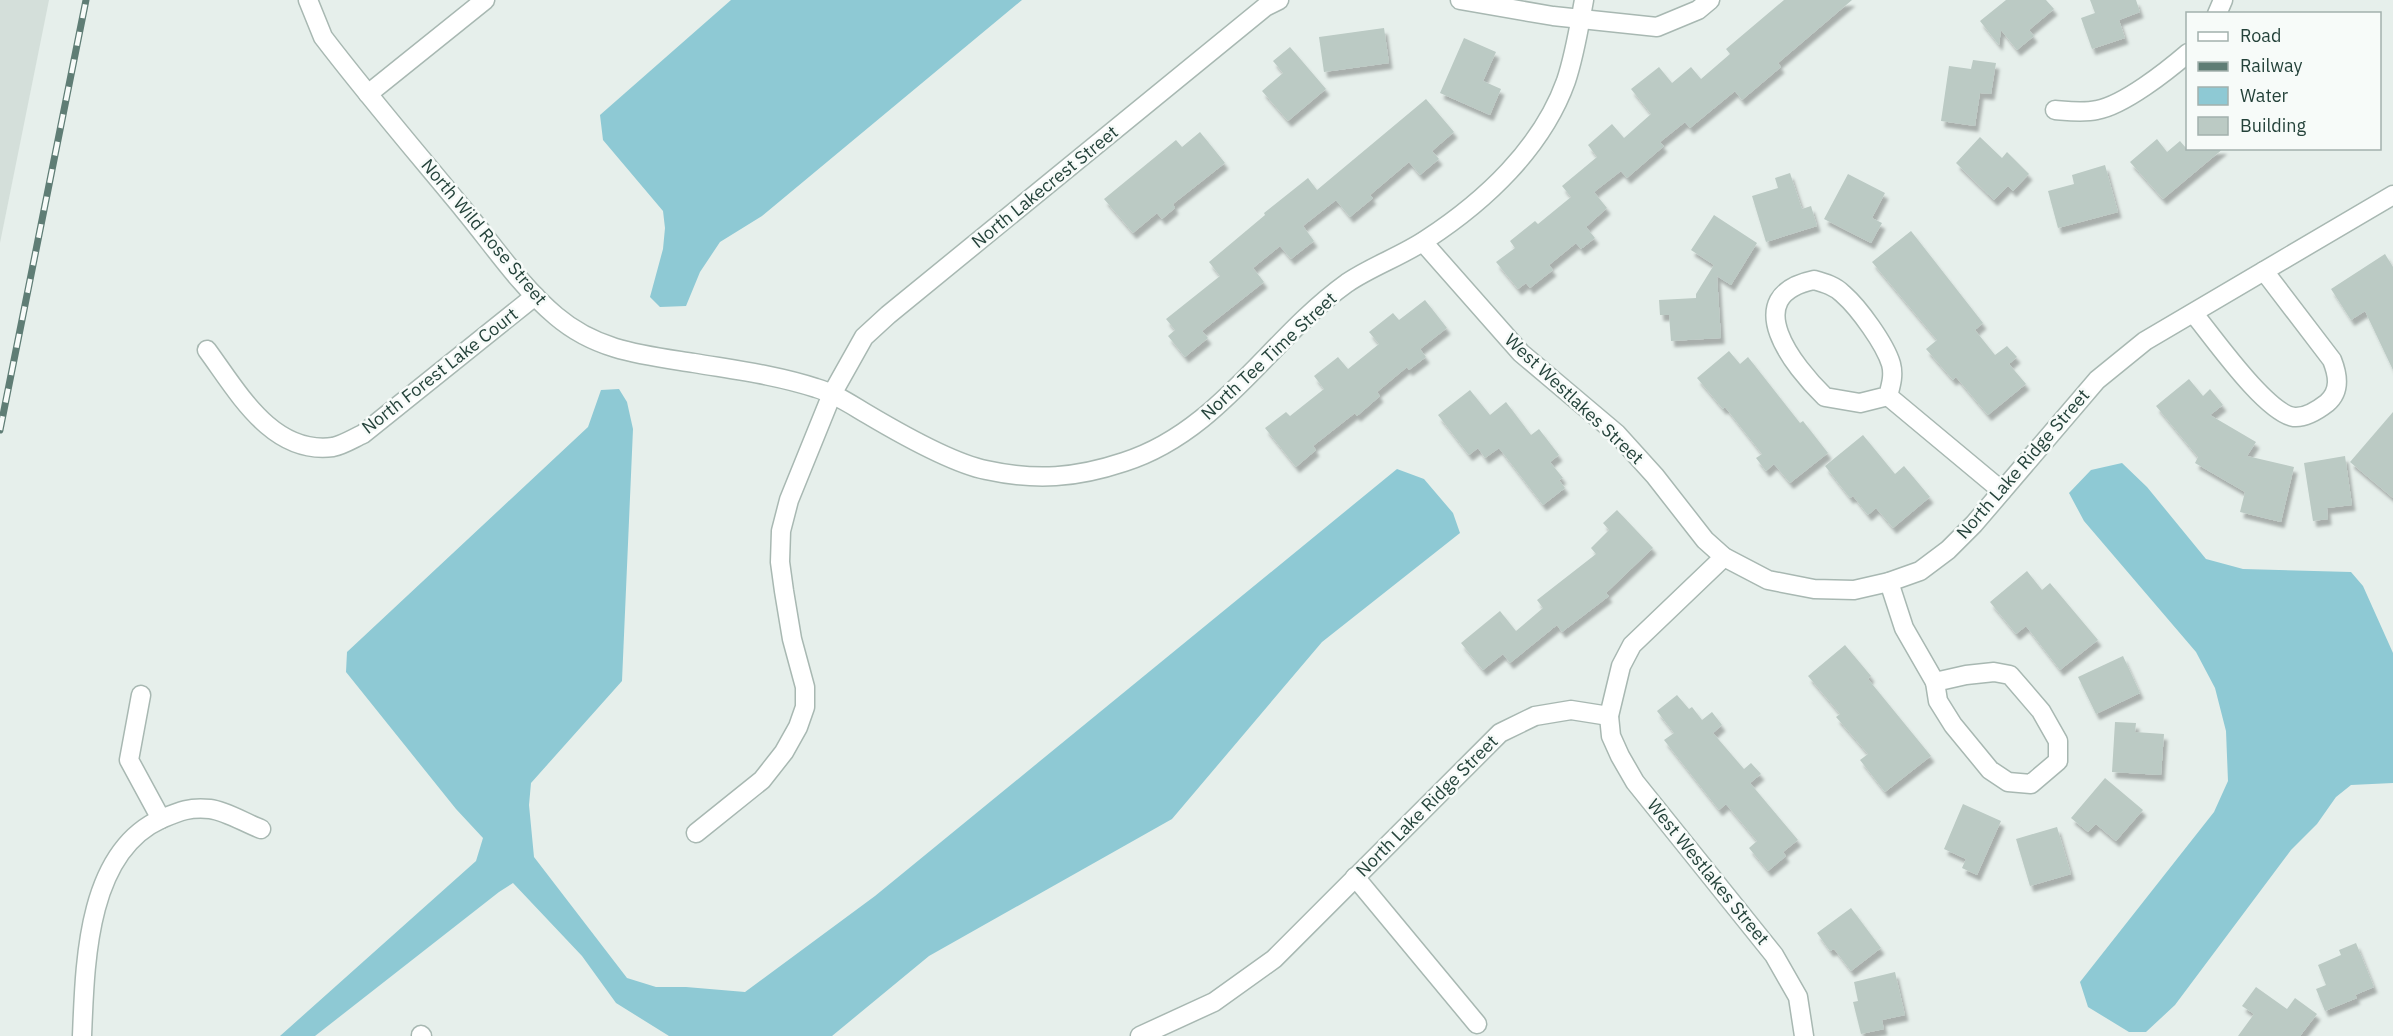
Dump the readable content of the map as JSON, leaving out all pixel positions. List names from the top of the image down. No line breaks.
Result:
{"streets":{"street":["North Lakecrest Street","North Wild Rose Street","North Tee Time Street","North Forest Lake Court","West Westlakes Street","North Lake Ridge Street"]},"crossings":[["North Lakecrest Street","North Wild Rose Street"],["North Lakecrest Street","North Tee Time Street"],["North Wild Rose Street","North Tee Time Street"],["North Wild Rose Street","North Forest Lake Court"],["North Tee Time Street","West Westlakes Street"],["West Westlakes Street","North Lake Ridge Street"]],"legend":["Road","Railway","Water","Building"]}
